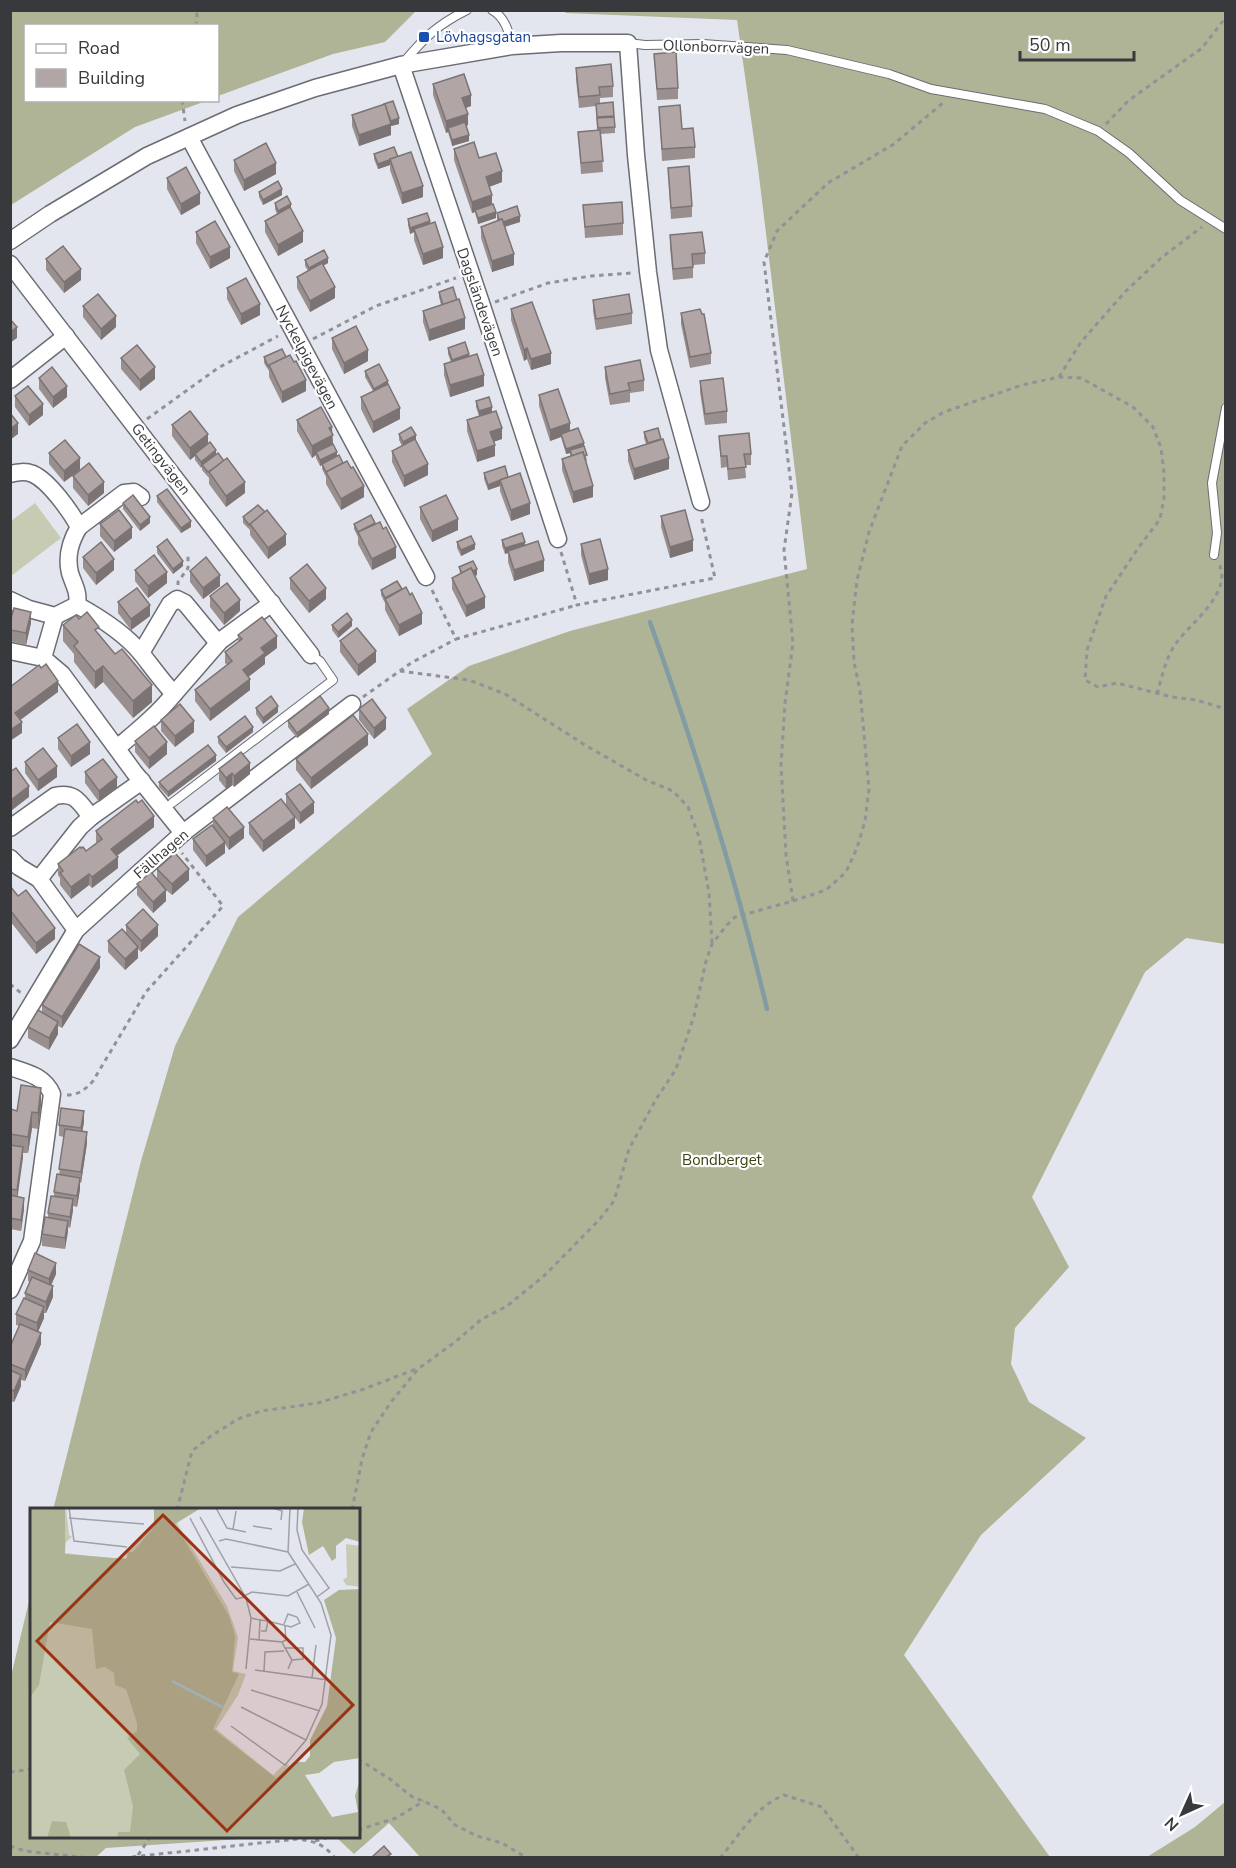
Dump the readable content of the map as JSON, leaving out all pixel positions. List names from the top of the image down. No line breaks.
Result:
{"streets":{"street":["Dagsländevägen","Nyckelpigevägen","Getingvägen","Fällhagen"],"lane":["Ollonborrvägen"]},"parks":["Bondberget"],"places":{"transit":["Lövhagsgatan"]},"legend":["Road","Building"],"scale_bar":"50 m","north":"bottom left"}
